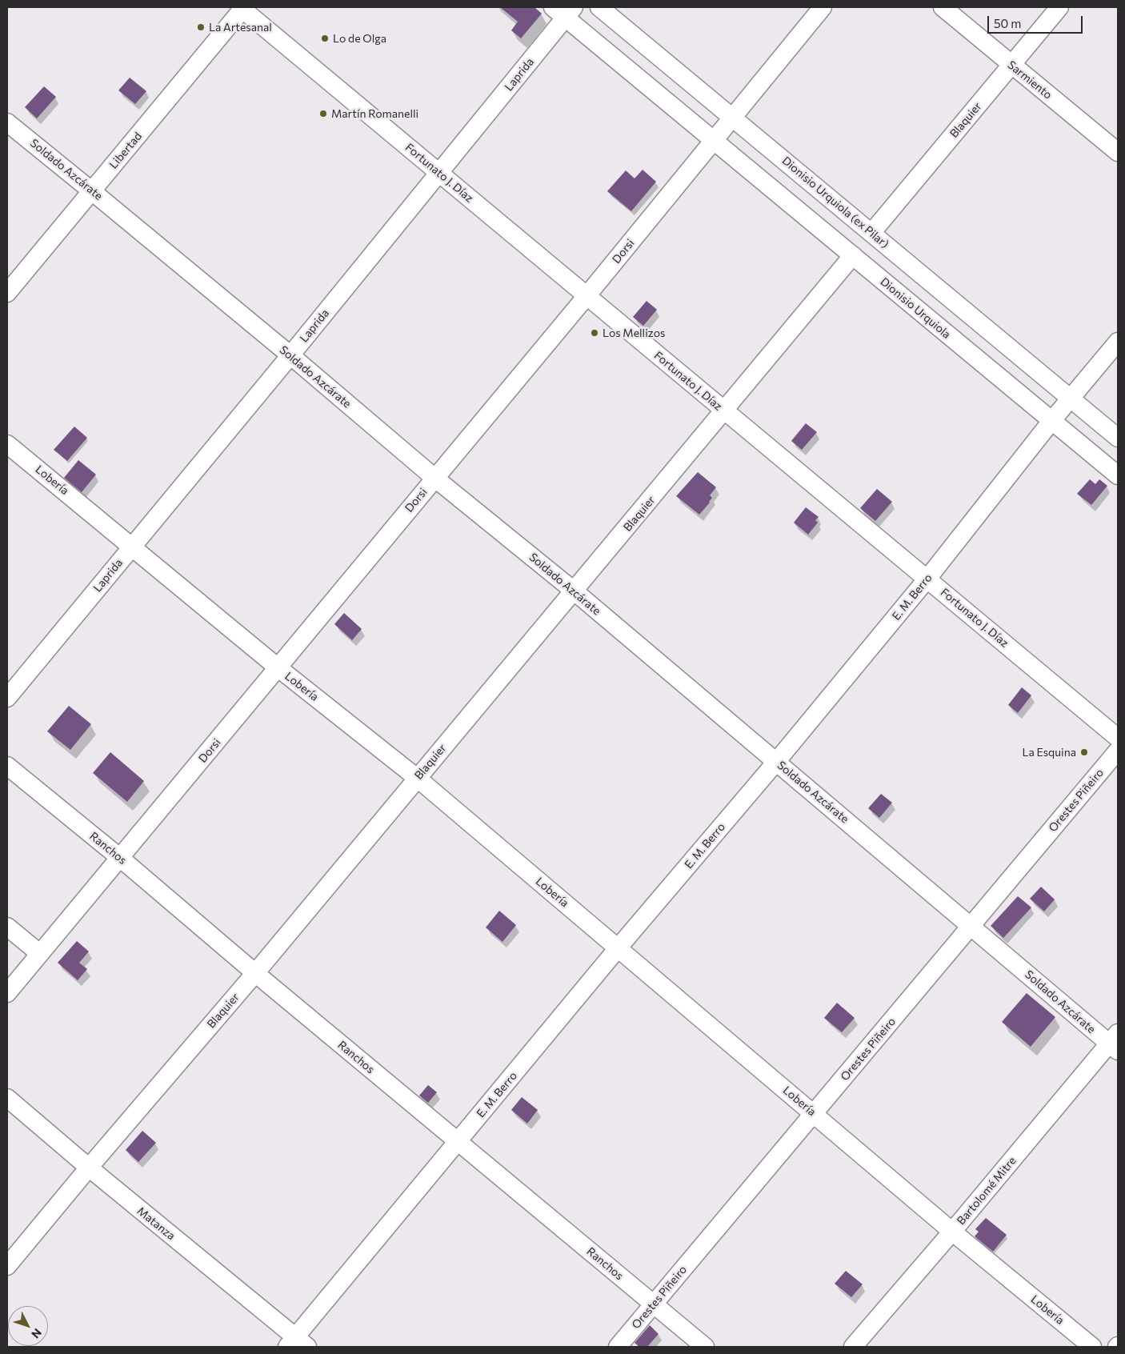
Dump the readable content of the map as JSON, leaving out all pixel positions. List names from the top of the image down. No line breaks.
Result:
{"streets":{"street":["Laprida","Sarmiento","Blaquier","Libertad","Soldado Azcárate","Fortunato J. Díaz","Dionisio Urquiola (ex Pilar)","Dorsi","Dionisio Urquiola","Lobería","E. M. Berro","Orestes Piñeiro","Ranchos","Bartolomé Mitre","Matanza"]},"crossings":[["Laprida","Soldado Azcárate"],["Laprida","Fortunato J. Díaz"],["Laprida","Lobería"],["Sarmiento","Blaquier"],["Blaquier","Soldado Azcárate"],["Blaquier","Fortunato J. Díaz"],["Blaquier","Dionisio Urquiola (ex Pilar)"],["Blaquier","Dionisio Urquiola"],["Blaquier","Lobería"],["Blaquier","Ranchos"],["Blaquier","Matanza"],["Libertad","Soldado Azcárate"],["Libertad","Fortunato J. Díaz"],["Soldado Azcárate","Dorsi"],["Soldado Azcárate","E. M. Berro"],["Soldado Azcárate","Orestes Piñeiro"],["Soldado Azcárate","Bartolomé Mitre"],["Fortunato J. Díaz","Dorsi"],["Fortunato J. Díaz","E. M. Berro"],["Dionisio Urquiola (ex Pilar)","Dorsi"],["Dionisio Urquiola (ex Pilar)","E. M. Berro"],["Dorsi","Dionisio Urquiola"],["Dorsi","Lobería"],["Dorsi","Ranchos"],["Dionisio Urquiola","E. M. Berro"],["Lobería","E. M. Berro"],["Lobería","Orestes Piñeiro"],["Lobería","Bartolomé Mitre"],["E. M. Berro","Ranchos"],["E. M. Berro","Matanza"],["Orestes Piñeiro","Ranchos"]],"places":["La Artesanal","Lo de Olga","Martín Romanelli","Los Mellizos","La Esquina"],"scale_bar":"50 m","north":"bottom right"}
